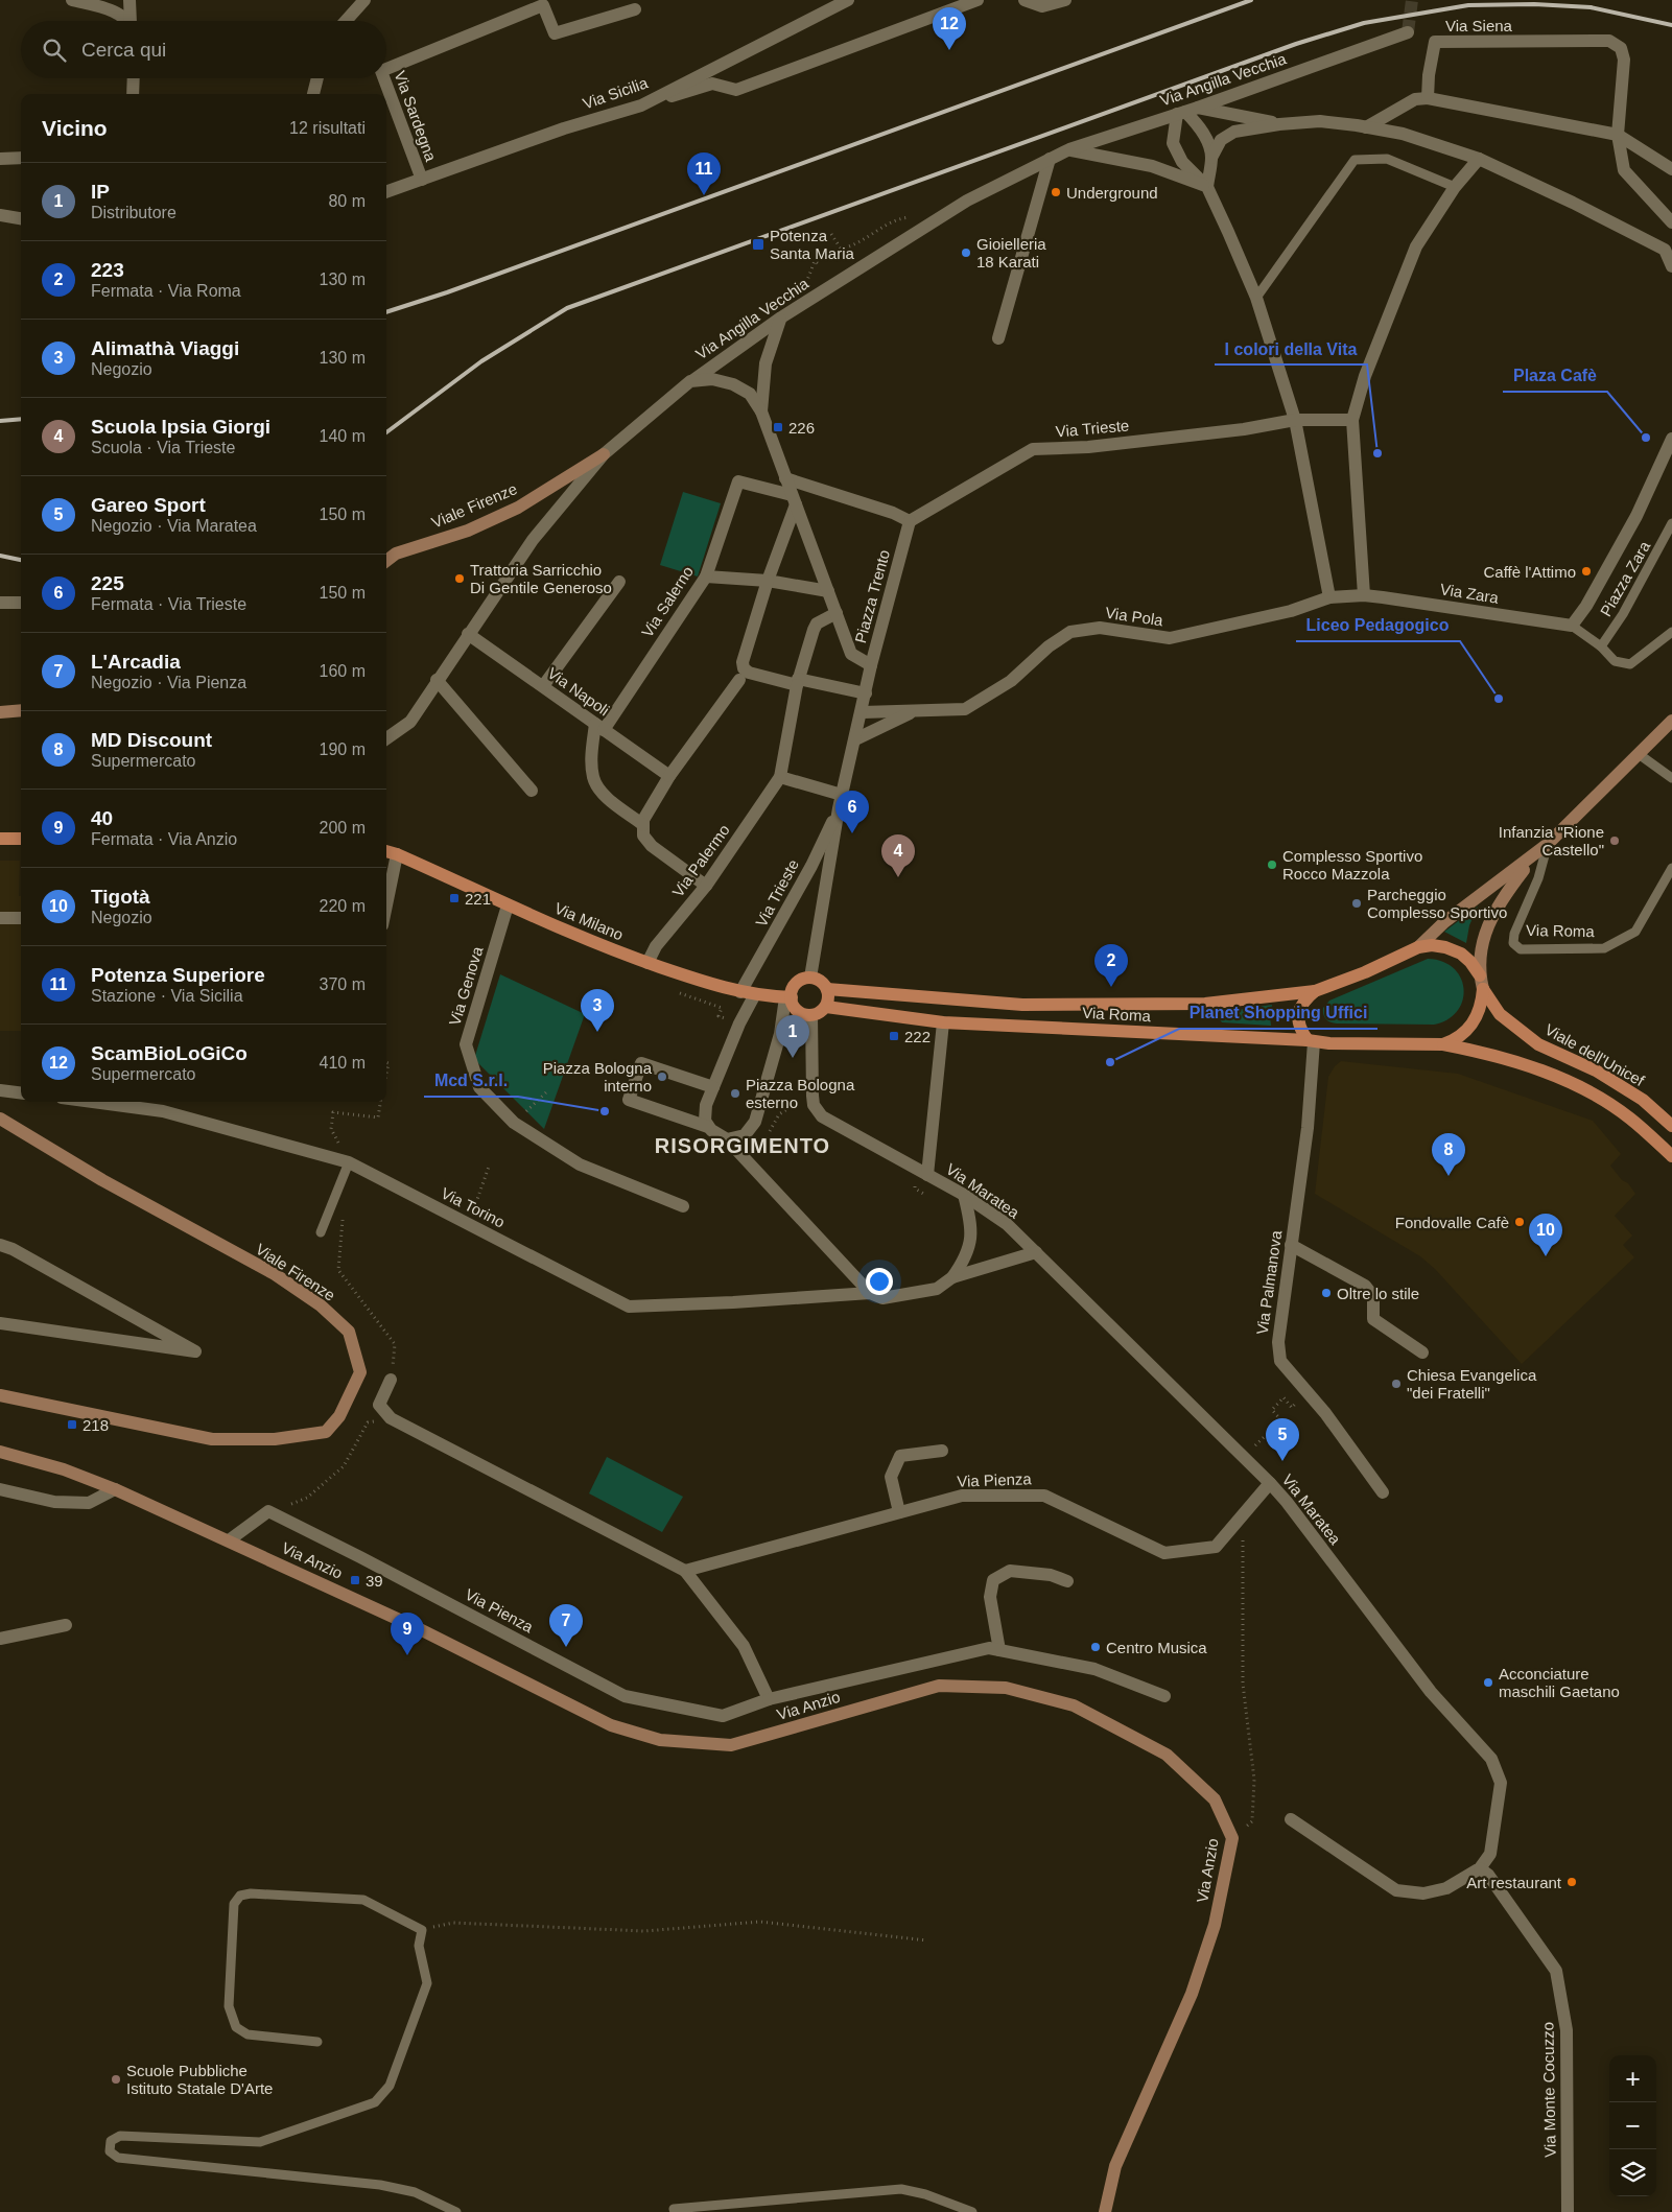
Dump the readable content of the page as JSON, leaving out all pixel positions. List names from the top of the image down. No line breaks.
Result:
{"streets":{"main road":["Via Milano","Via Roma","Viale dell'Unicef"],"street":["Via Siena","Via Angilla Vecchia","Via Sicilia","Via Sardegna","Via Trieste","Viale Firenze","Via Zara","Piazza Trento","Via Salerno","Via Pola","Via Napoli","Via Palermo","Via Genova","Via Maratea","Via Torino","Via Palmanova","Via Pienza","Via Anzio","Via Monte Cocuzzo"],"lane":["Piazza Zara"]},"crossings":[["Via Angilla Vecchia","Viale Firenze"],["Via Angilla Vecchia","Via Napoli"],["Via Sicilia","Via Sardegna"],["Via Trieste","Piazza Trento"],["Via Trieste","Via Pola"],["Via Trieste","Via Milano"],["Via Trieste","Via Roma"],["Via Trieste","Via Maratea"],["Via Zara","Via Pola"],["Piazza Trento","Via Salerno"],["Piazza Trento","Via Palermo"],["Via Salerno","Via Napoli"],["Via Palermo","Via Milano"],["Via Milano","Via Roma"],["Via Milano","Via Genova"],["Via Milano","Via Maratea"],["Via Roma","Viale dell'Unicef"],["Via Roma","Via Maratea"],["Via Roma","Via Palmanova"],["Via Maratea","Via Torino"],["Via Maratea","Via Pienza"],["Via Maratea","Via Monte Cocuzzo"]],"districts":["RISORGIMENTO"],"places":{"other":["Underground","Gioielleria 18 Karati","Plaza Cafè","I colori della Vita","Caffè l'Attimo","Trattoria Sarricchio Di Gentile Generoso","Liceo Pedagogico","Infanzia \"Rione Castello\"","Complesso Sportivo Rocco Mazzola","Parcheggio Complesso Sportivo","Planet Shopping Uffici","Piazza Bologna interno","Piazza Bologna esterno","Mcd S.r.l.","Fondovalle Cafè","Oltre lo stile","Chiesa Evangelica \"dei Fratelli\"","Centro Musica","Acconciature maschili Gaetano","Art restaurant","Scuole Pubbliche Istituto Statale D'Arte"],"transit":["Potenza Santa Maria","226","221","222","218","39"]},"page":{"pins":["12","11","6","4","2","3","1","8","10","5","7","9"],"search":"Cerca qui","heading":["Vicino","12 risultati"],"list":[{"mark":"1","name":"IP","note":"Distributore","value":"80 m"},{"mark":"2","name":"223","note":"Fermata · Via Roma","value":"130 m"},{"mark":"3","name":"Alimathà Viaggi","note":"Negozio","value":"130 m"},{"mark":"4","name":"Scuola Ipsia Giorgi","note":"Scuola · Via Trieste","value":"140 m"},{"mark":"5","name":"Gareo Sport","note":"Negozio · Via Maratea","value":"150 m"},{"mark":"6","name":"225","note":"Fermata · Via Trieste","value":"150 m"},{"mark":"7","name":"L'Arcadia","note":"Negozio · Via Pienza","value":"160 m"},{"mark":"8","name":"MD Discount","note":"Supermercato","value":"190 m"},{"mark":"9","name":"40","note":"Fermata · Via Anzio","value":"200 m"},{"mark":"10","name":"Tigotà","note":"Negozio","value":"220 m"},{"mark":"11","name":"Potenza Superiore","note":"Stazione · Via Sicilia","value":"370 m"},{"mark":"12","name":"ScamBioLoGiCo","note":"Supermercato","value":"410 m"}],"map_buttons":["+","−"]}}
